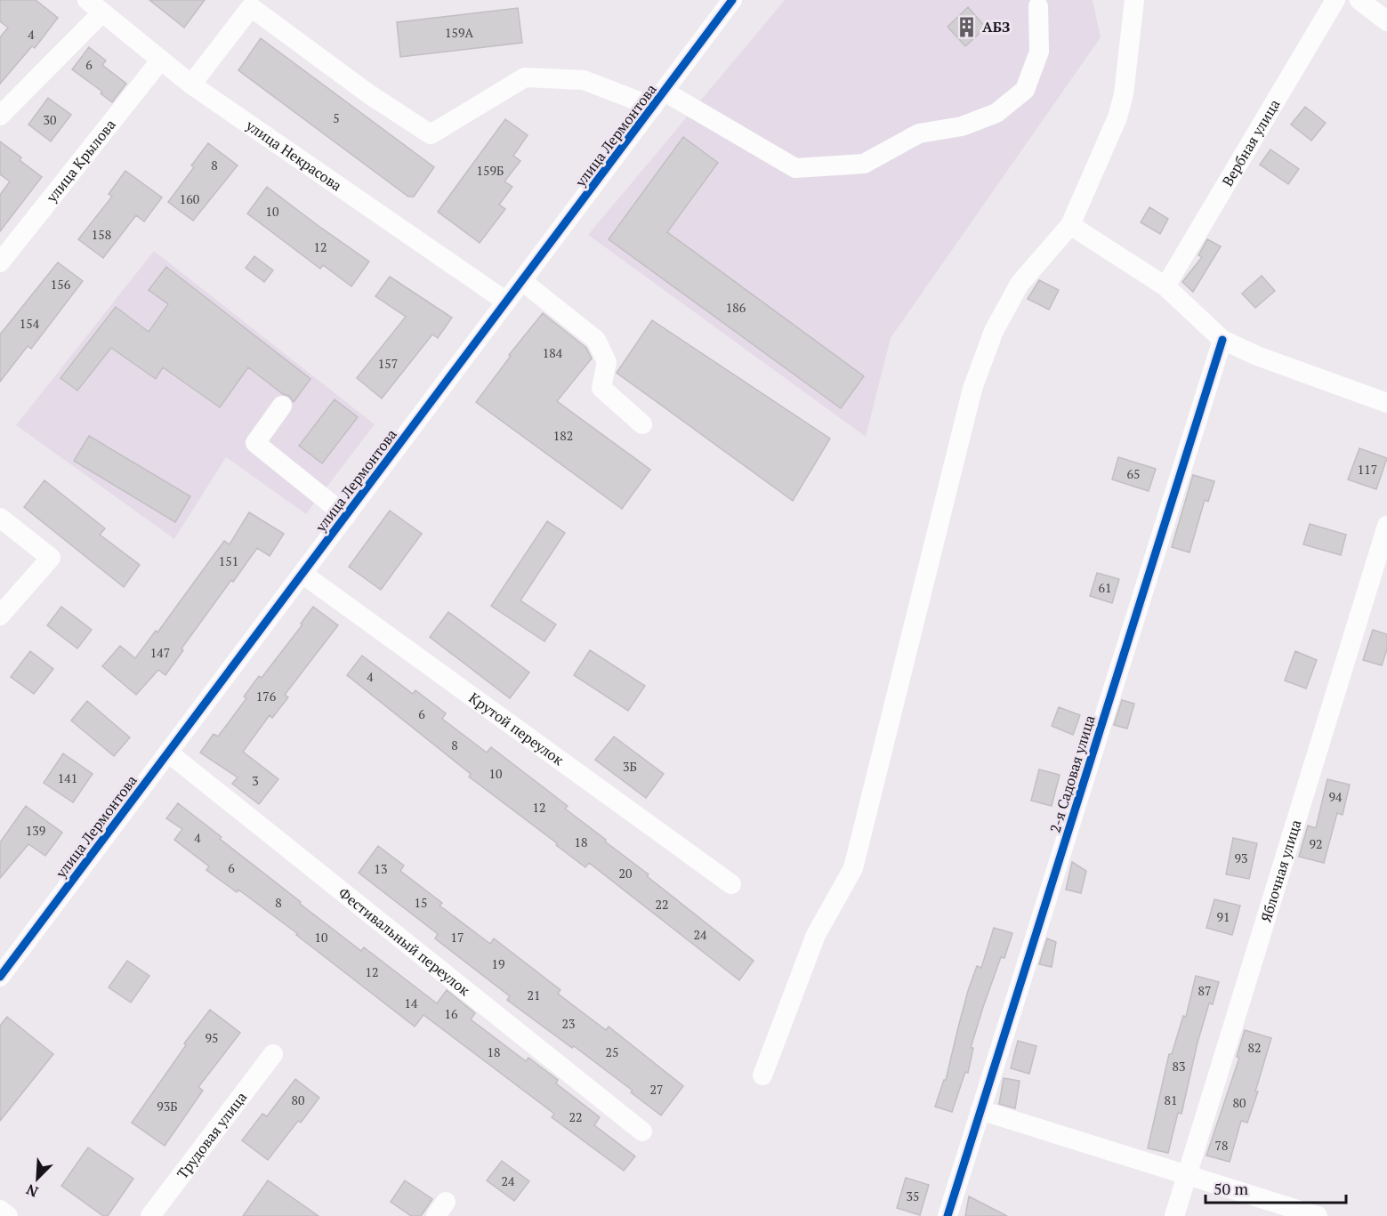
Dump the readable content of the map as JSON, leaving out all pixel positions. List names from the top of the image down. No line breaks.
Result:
{"streets":{"street":["улица Лермонтова","Вербная улица","улица Некрасова","улица Крылова","Крутой переулок","2-я Садовая улица","Яблочная улица","Фестивальный переулок","Трудовая улица"]},"crossings":[["улица Лермонтова","улица Некрасова"],["улица Лермонтова","Крутой переулок"],["улица Лермонтова","Фестивальный переулок"],["улица Некрасова","улица Крылова"]],"places":{"building":["АБЗ"]},"house_numbers":["159А","4","6","5","30","8","159Б","160","10","158","12","156","186","154","184","157","182","117","65","151","61","147","4","176","6","8","3Б","10","141","3","94","12","139","4","18","92","93","6","13","20","8","15","22","91","24","10","17","19","12","87","21","14","16","23","95","82","18","25","83","27","80","81","80","93Б","22","78","24","35"],"scale_bar":"50 m","north":"bottom left"}
